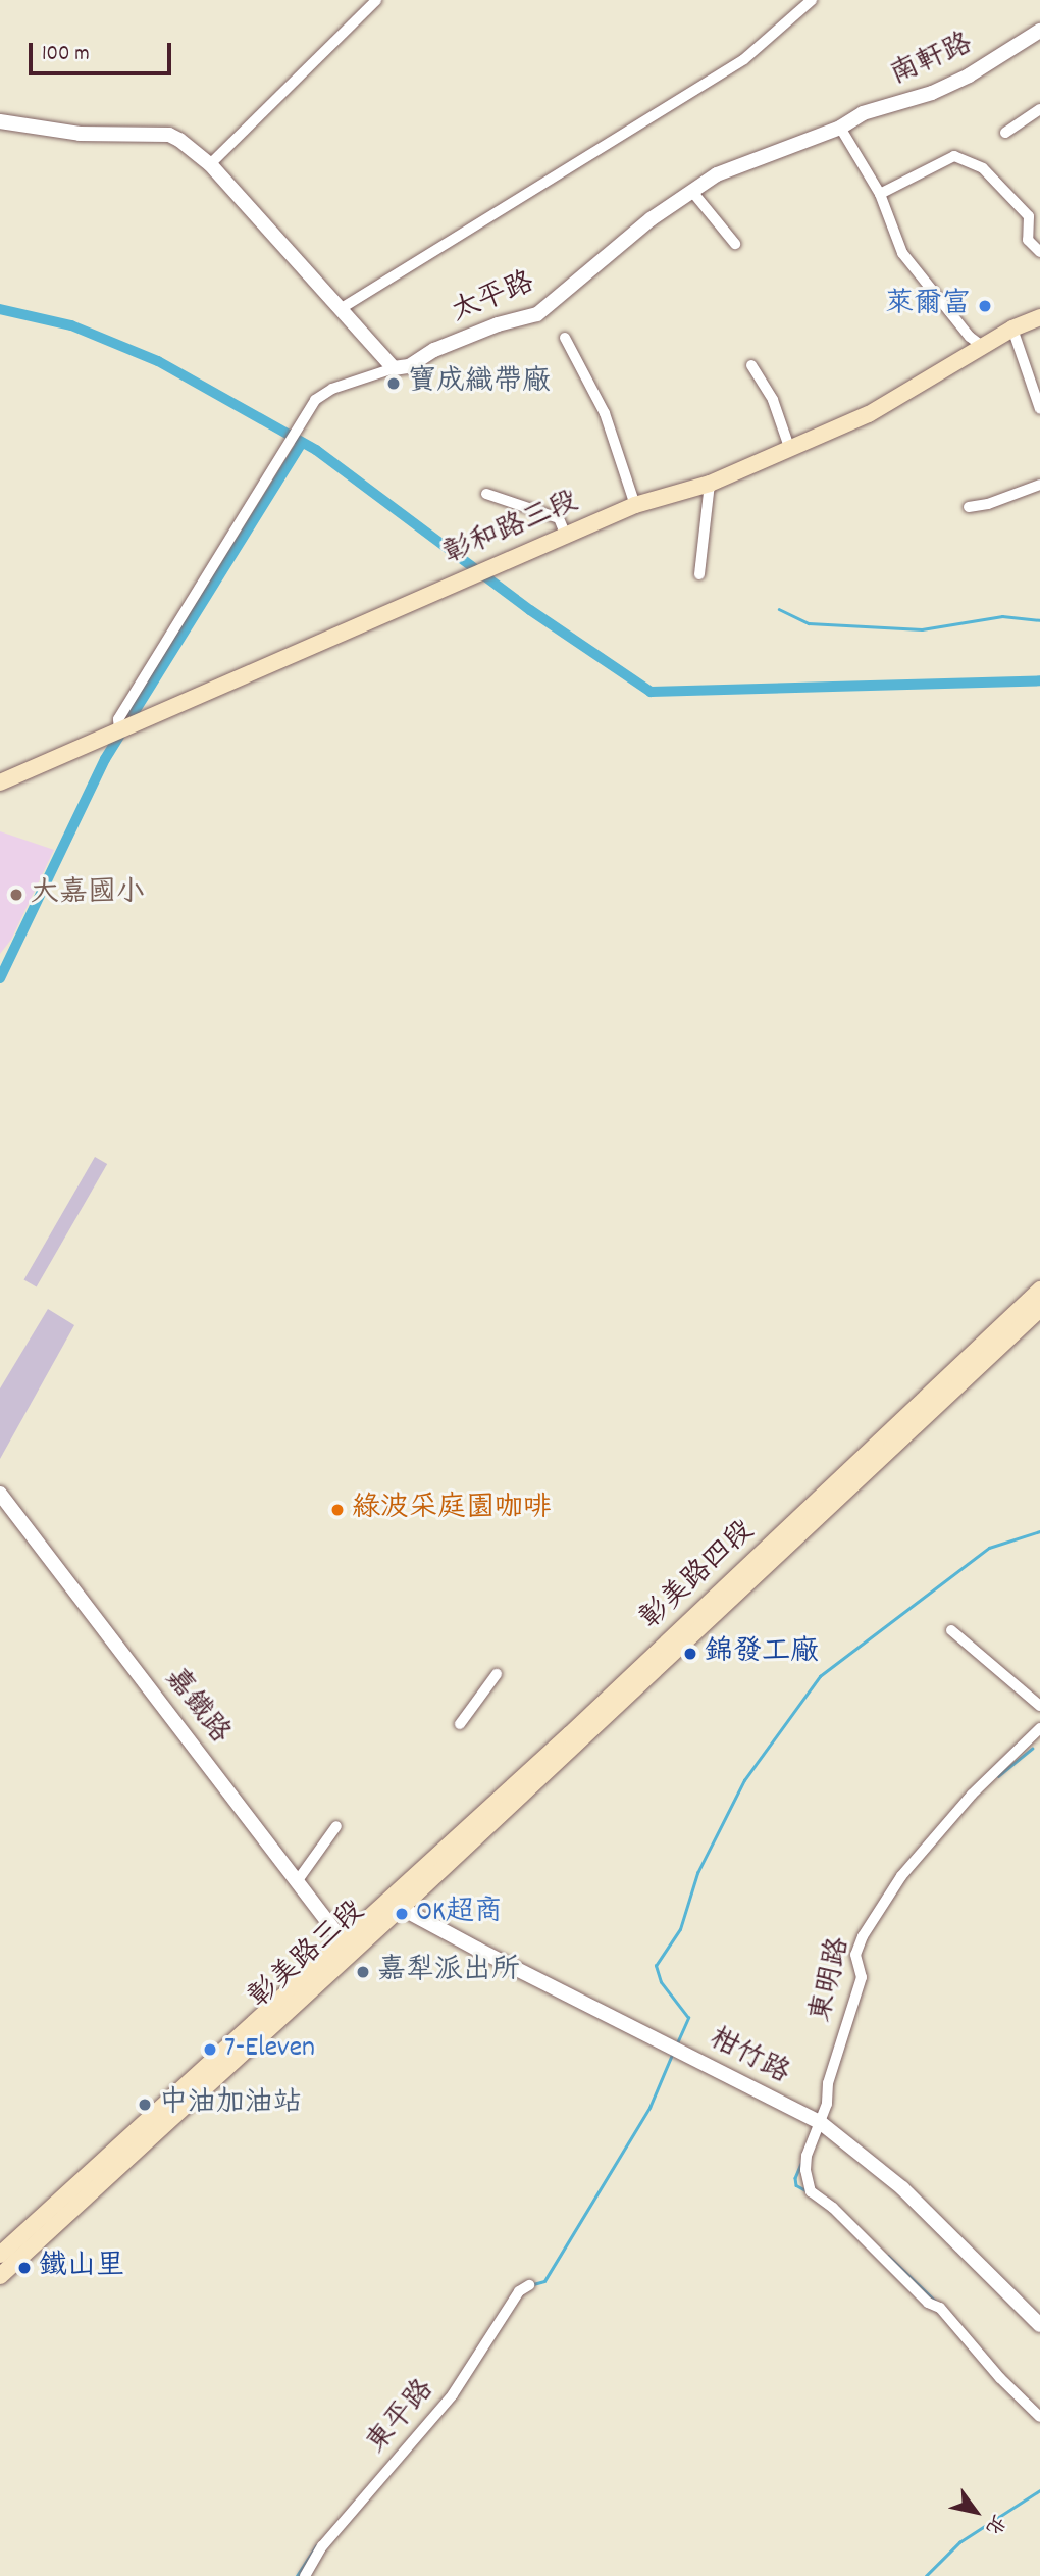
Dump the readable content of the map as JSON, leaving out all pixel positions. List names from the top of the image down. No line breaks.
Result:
{"streets":{"main road":["彰和路三段","彰美路四段","彰美路三段"],"street":["南軒路","太平路","嘉鐵路","東明路","柑竹路","東平路"]},"crossings":[["南軒路","太平路"],["彰美路四段","彰美路三段"],["彰美路四段","柑竹路"],["嘉鐵路","彰美路三段"],["彰美路三段","柑竹路"],["東明路","柑竹路"]],"places":["萊爾富","寶成織帶廠","大嘉國小","綠波采庭園咖啡","錦發工廠","OK超商","嘉犁派出所","7-Eleven","中油加油站","鐵山里"],"scale_bar":"100 m","north":"bottom right"}
